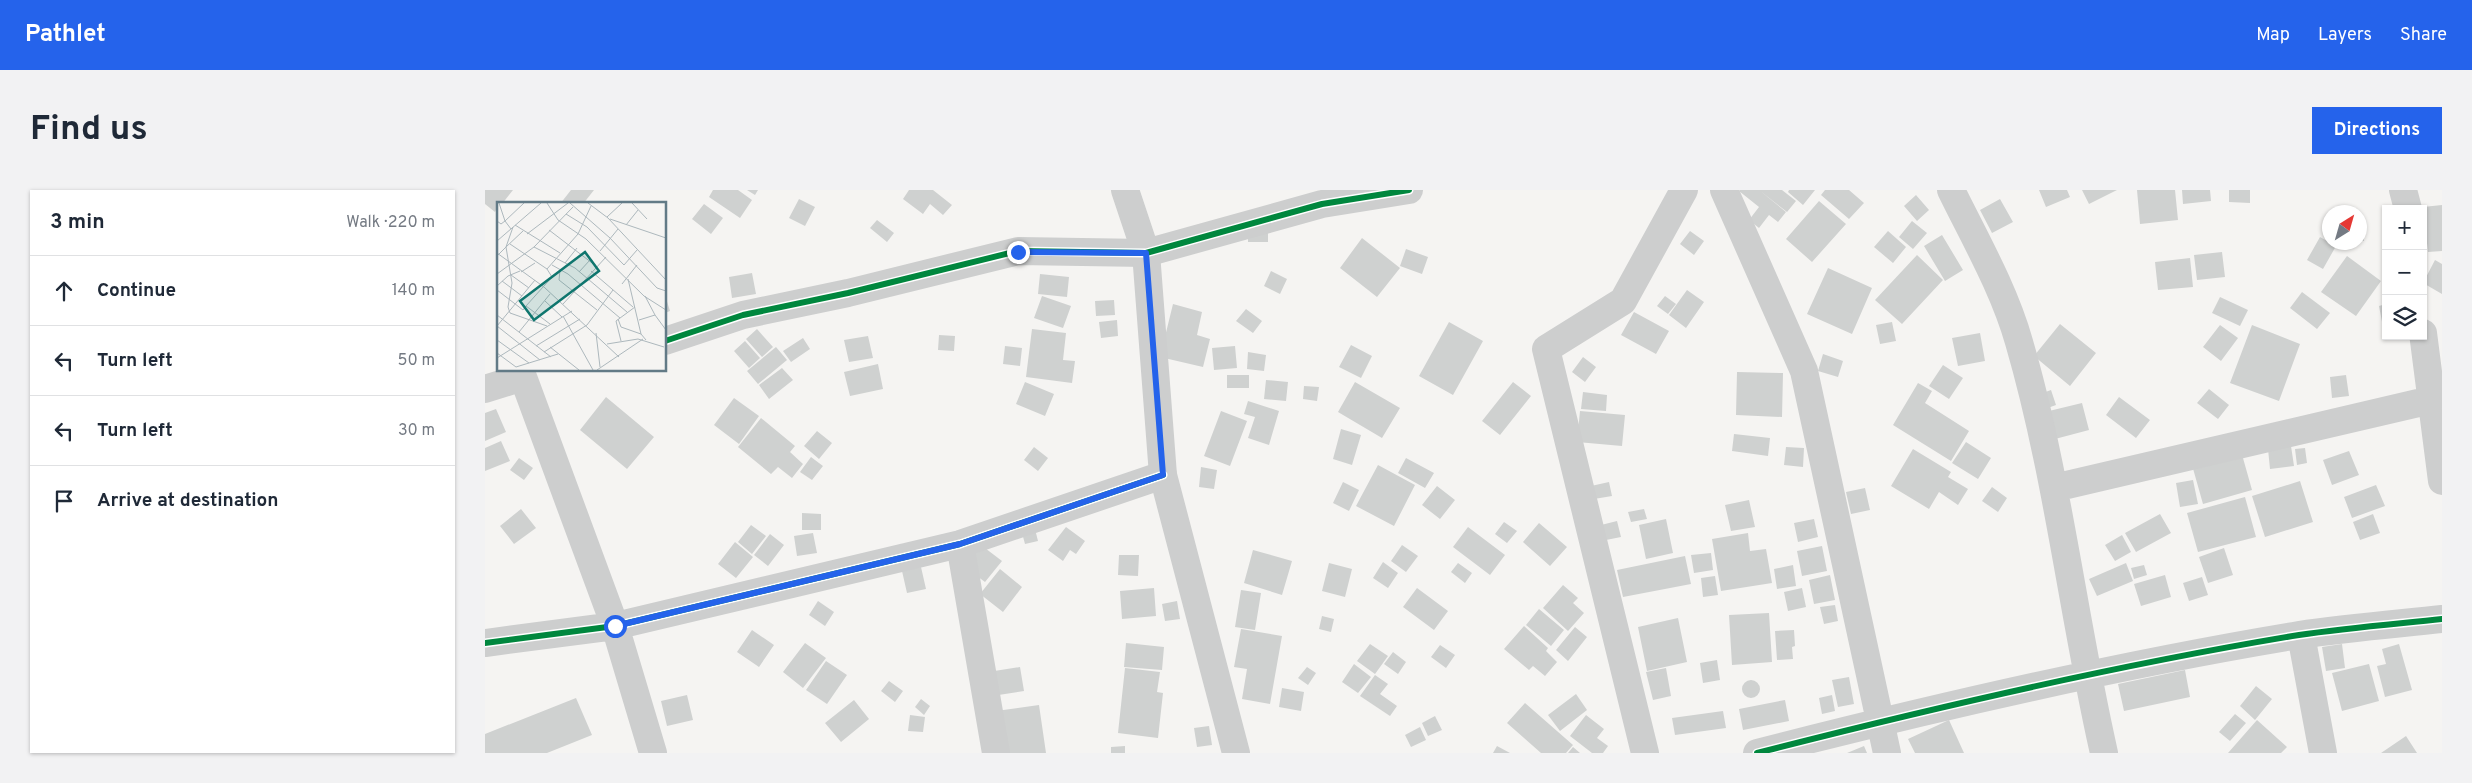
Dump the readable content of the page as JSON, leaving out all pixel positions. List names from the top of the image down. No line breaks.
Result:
{"north":"top right","page":{"header":"Pathlet","nav":["Map","Layers","Share"],"buttons":"Directions","title":"Find us","heading":["3 min","Walk · 220 m"],"map_buttons":["+","−"],"list":[["Continue","140 m"],["Turn left","50 m"],["Turn left","30 m"],"Arrive at destination"]}}
